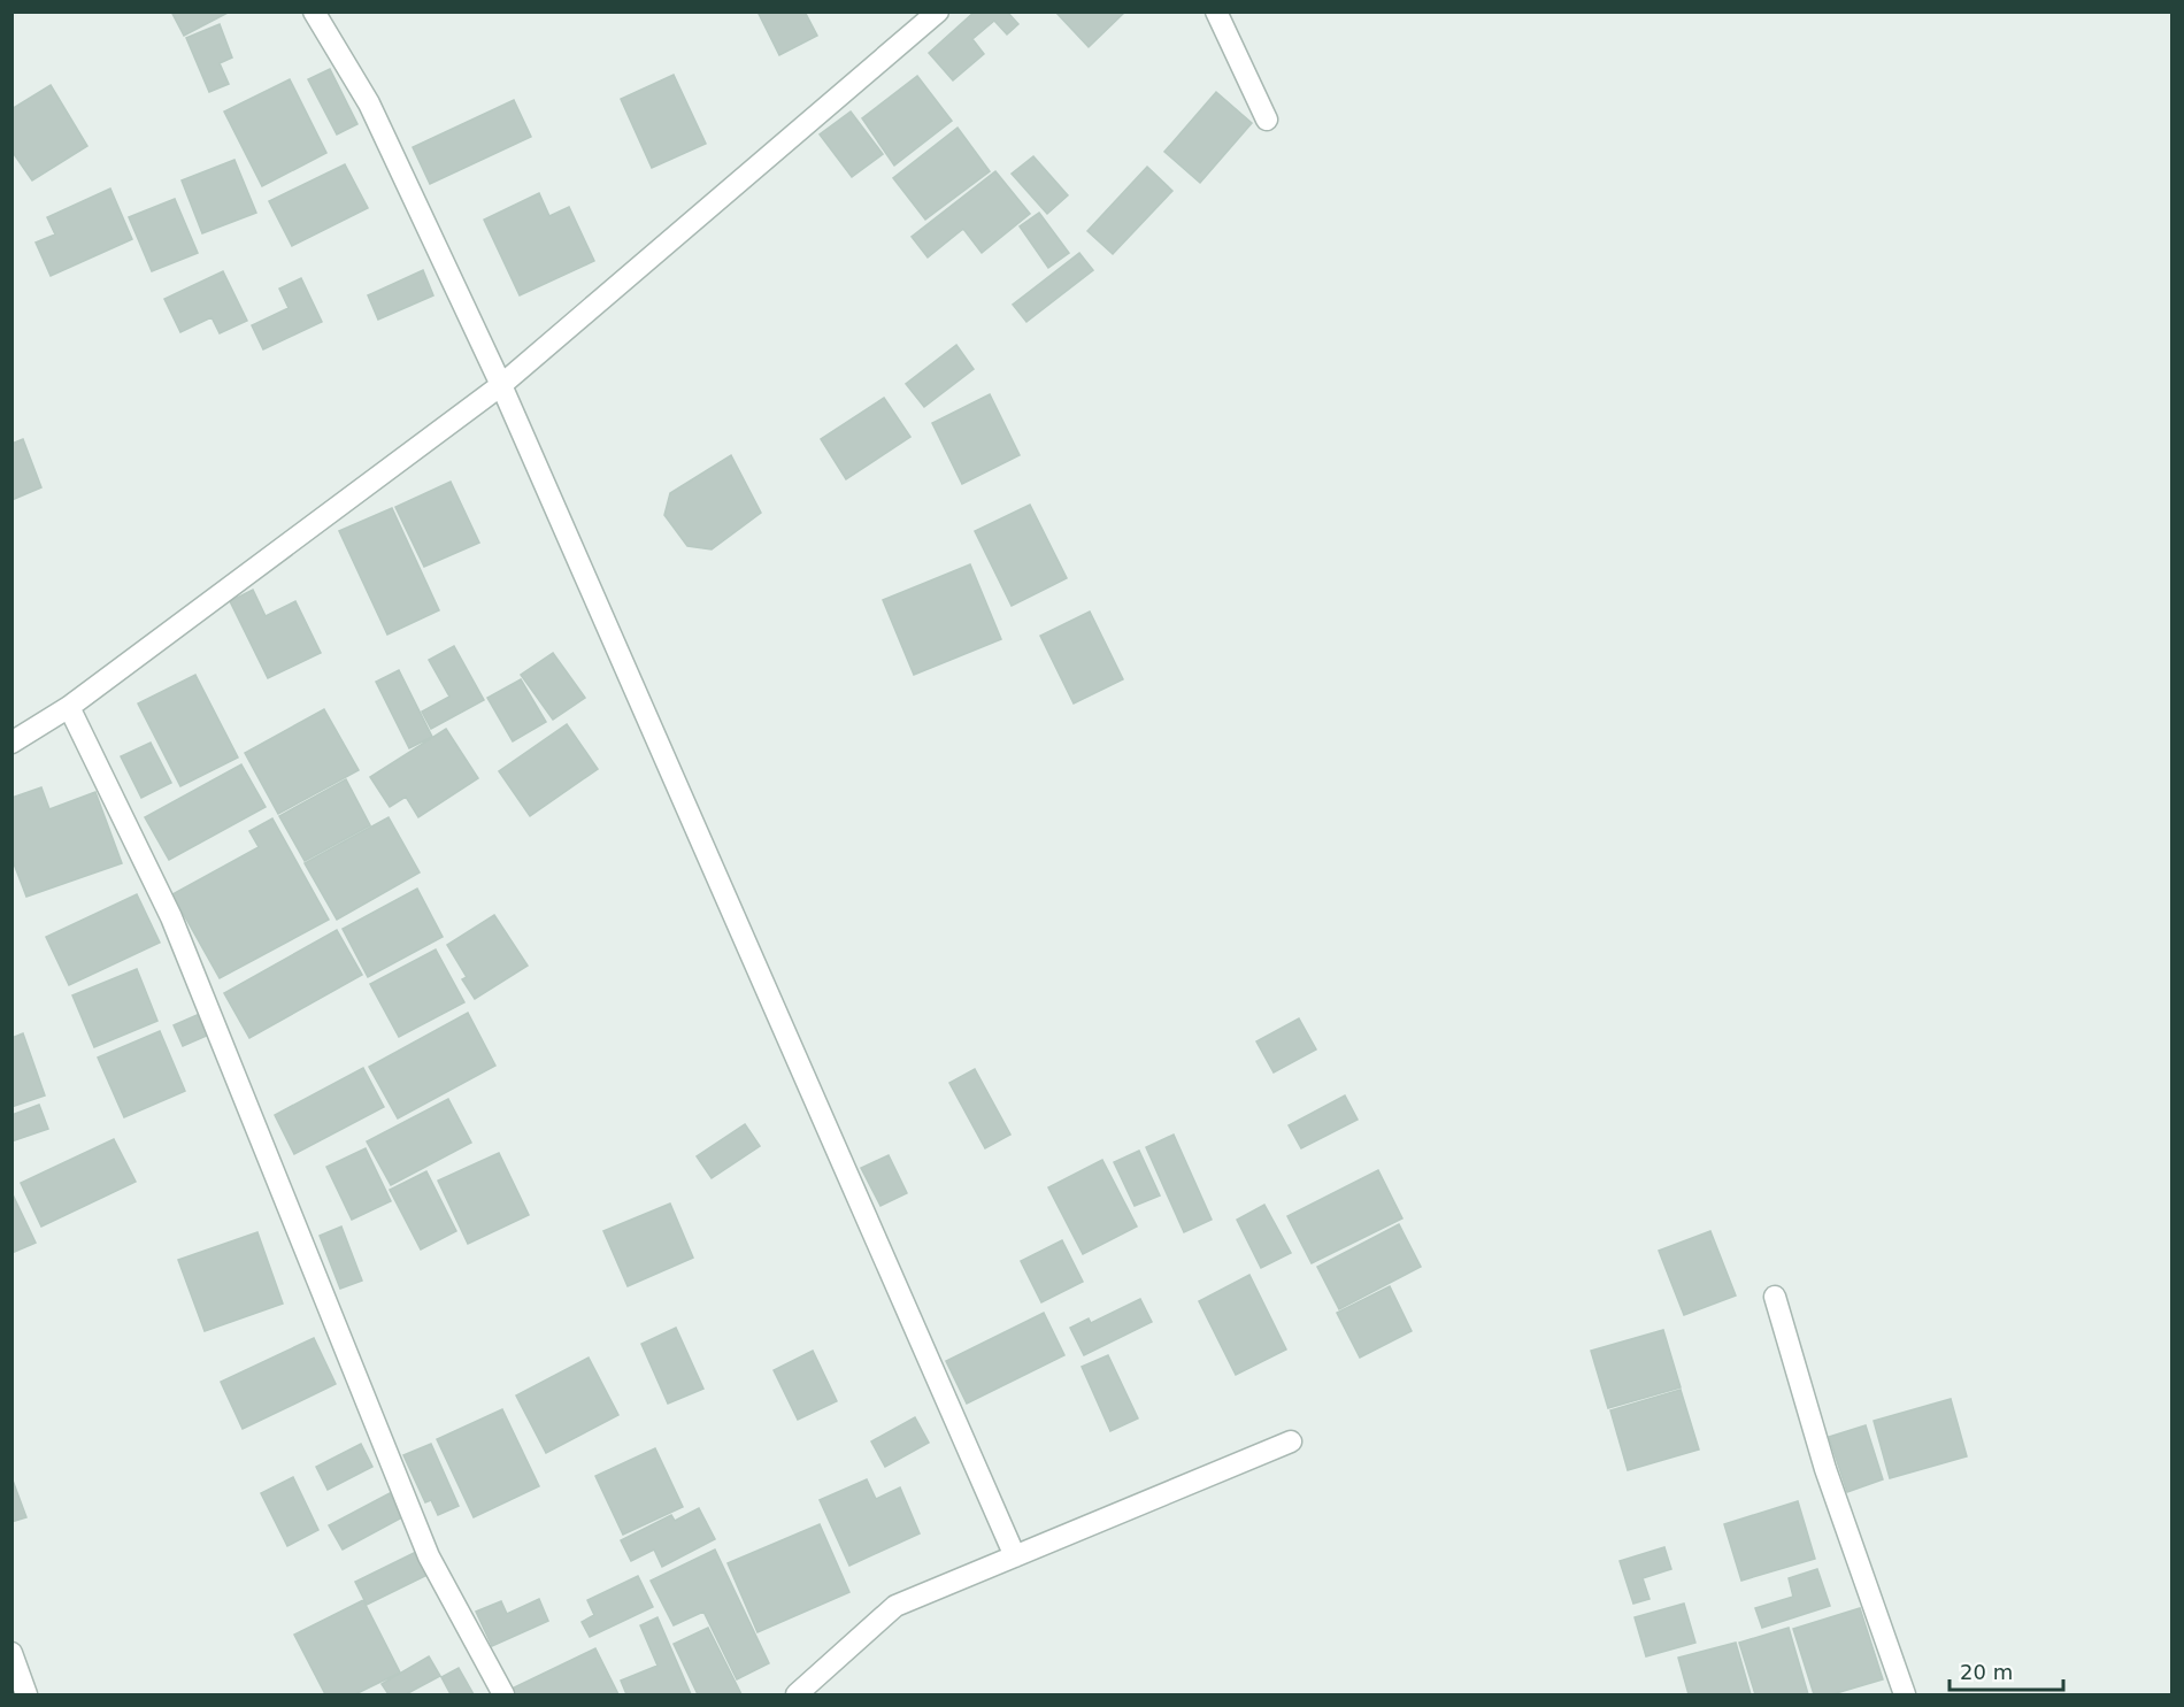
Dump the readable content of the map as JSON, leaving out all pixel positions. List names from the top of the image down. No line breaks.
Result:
{"scale_bar":"20 m"}
